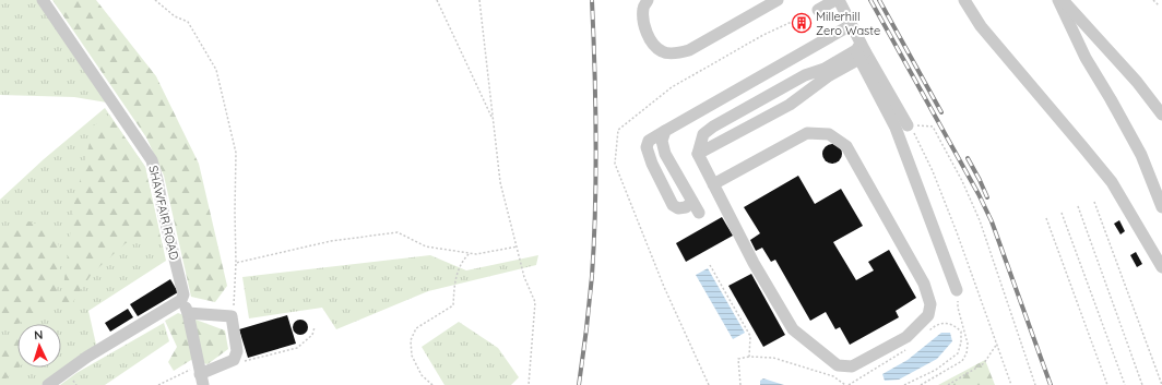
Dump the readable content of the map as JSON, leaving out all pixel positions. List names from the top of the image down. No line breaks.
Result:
{"streets":{"street":["SHAWFAIR ROAD"]},"places":{"building":["Millerhill Zero Waste"]},"north":"top"}
